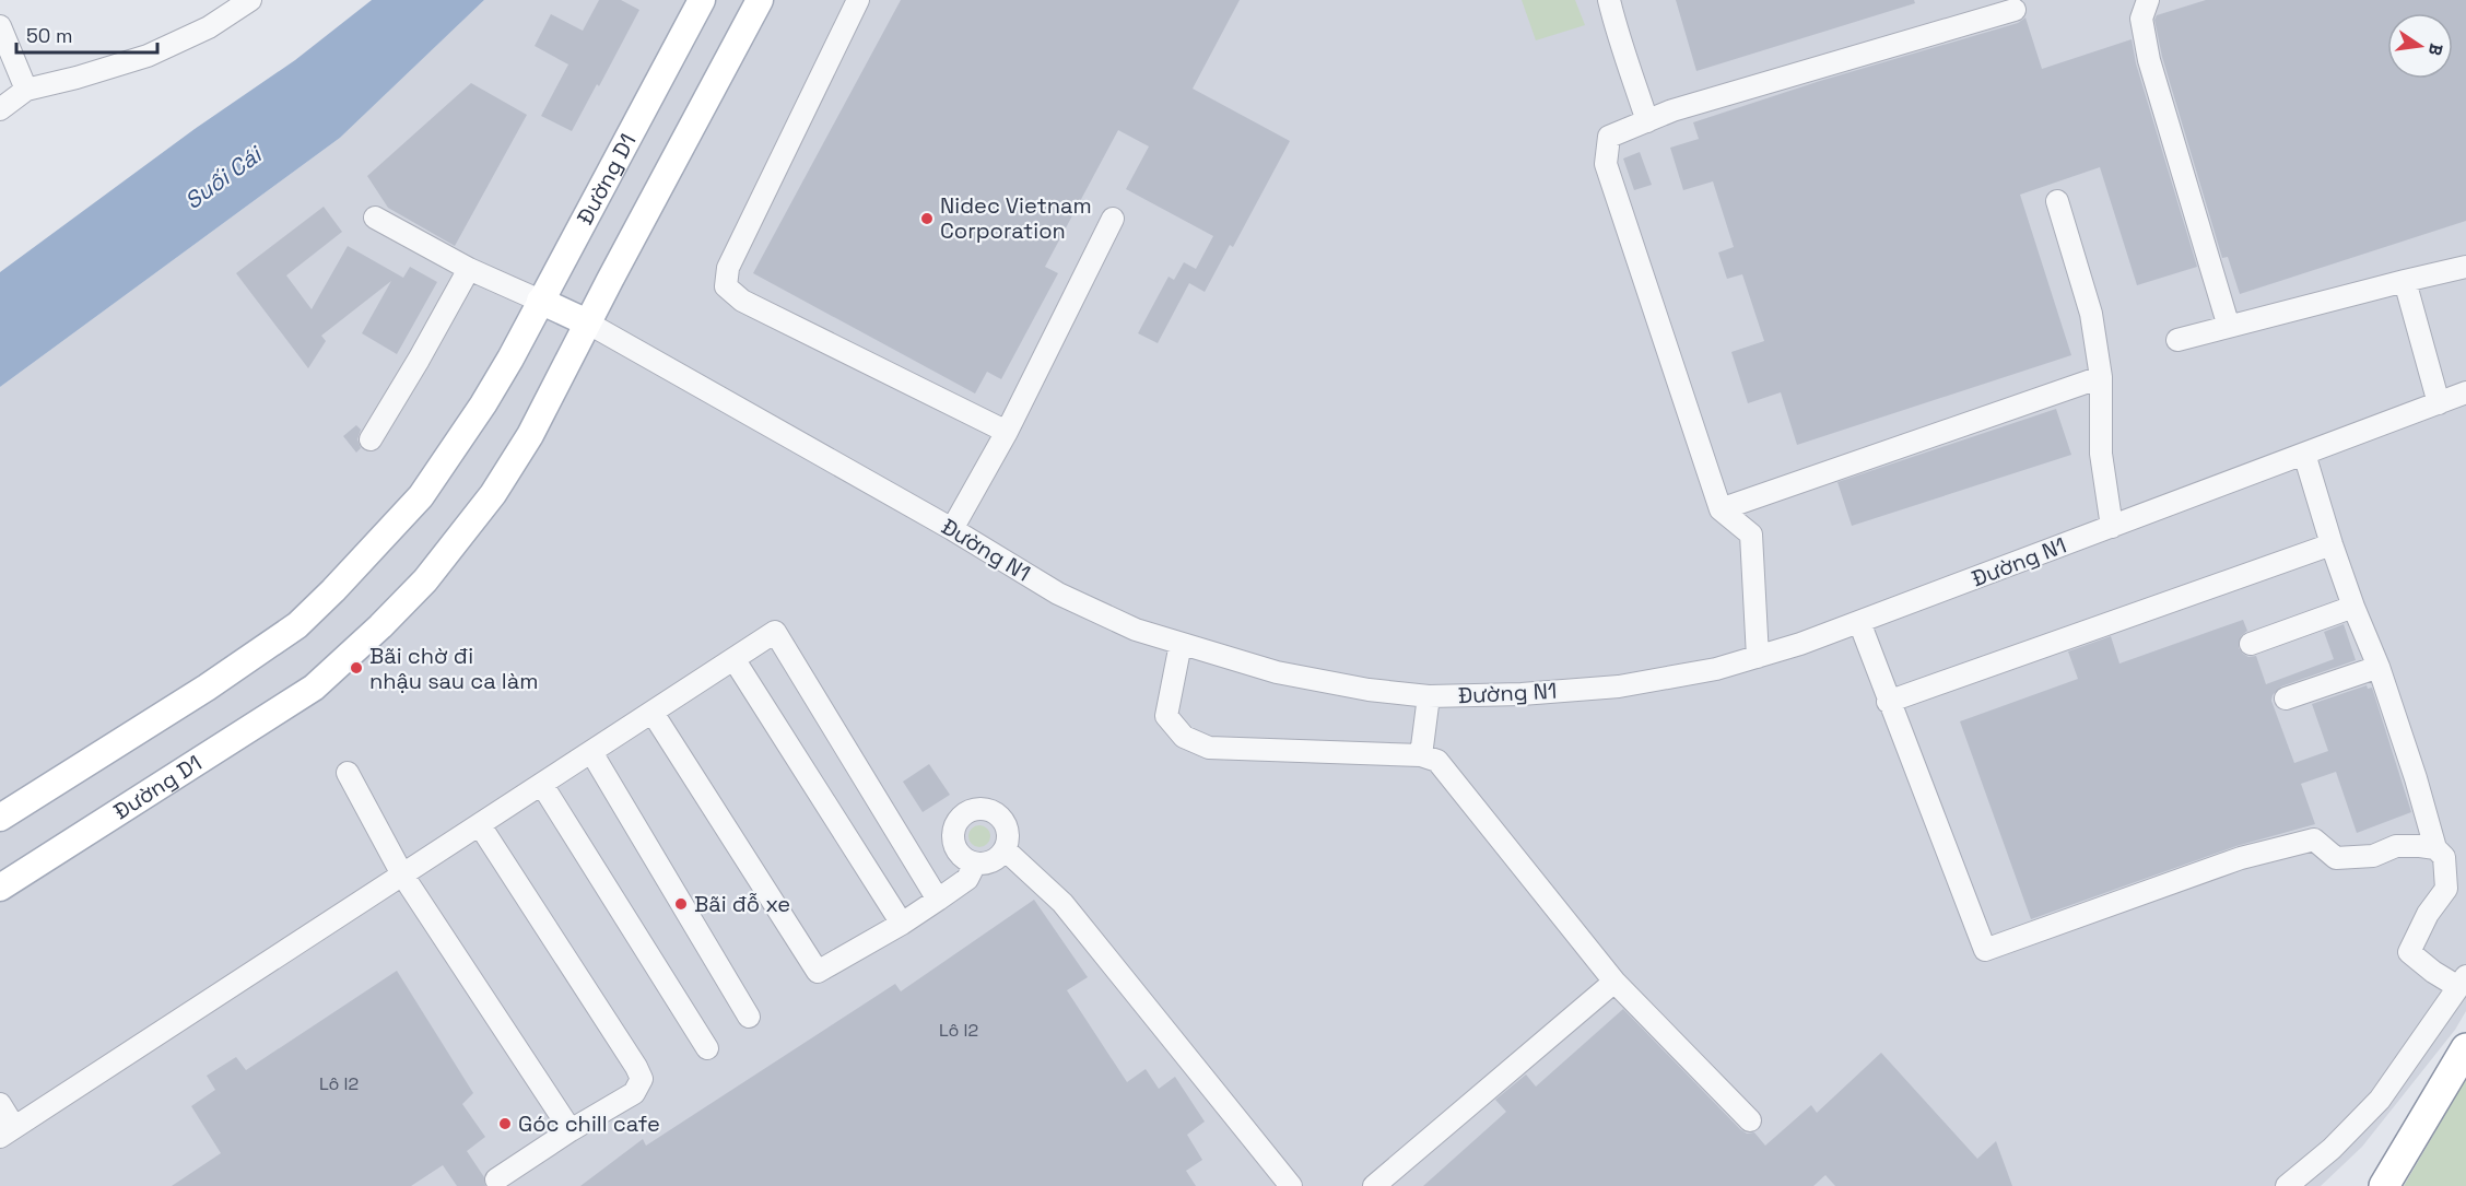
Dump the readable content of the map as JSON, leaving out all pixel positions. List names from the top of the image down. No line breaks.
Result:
{"streets":{"main road":["Đường D1"],"street":["Đường N1"]},"crossings":[["Đường D1","Đường N1"]],"water":["Suối Cái"],"places":["Nidec Vietnam Corporation","Bãi chờ đi nhậu sau ca làm","Bãi đỗ xe","Góc chill cafe"],"house_numbers":["Lô I2","Lô I2"],"scale_bar":"50 m","north":"right"}
